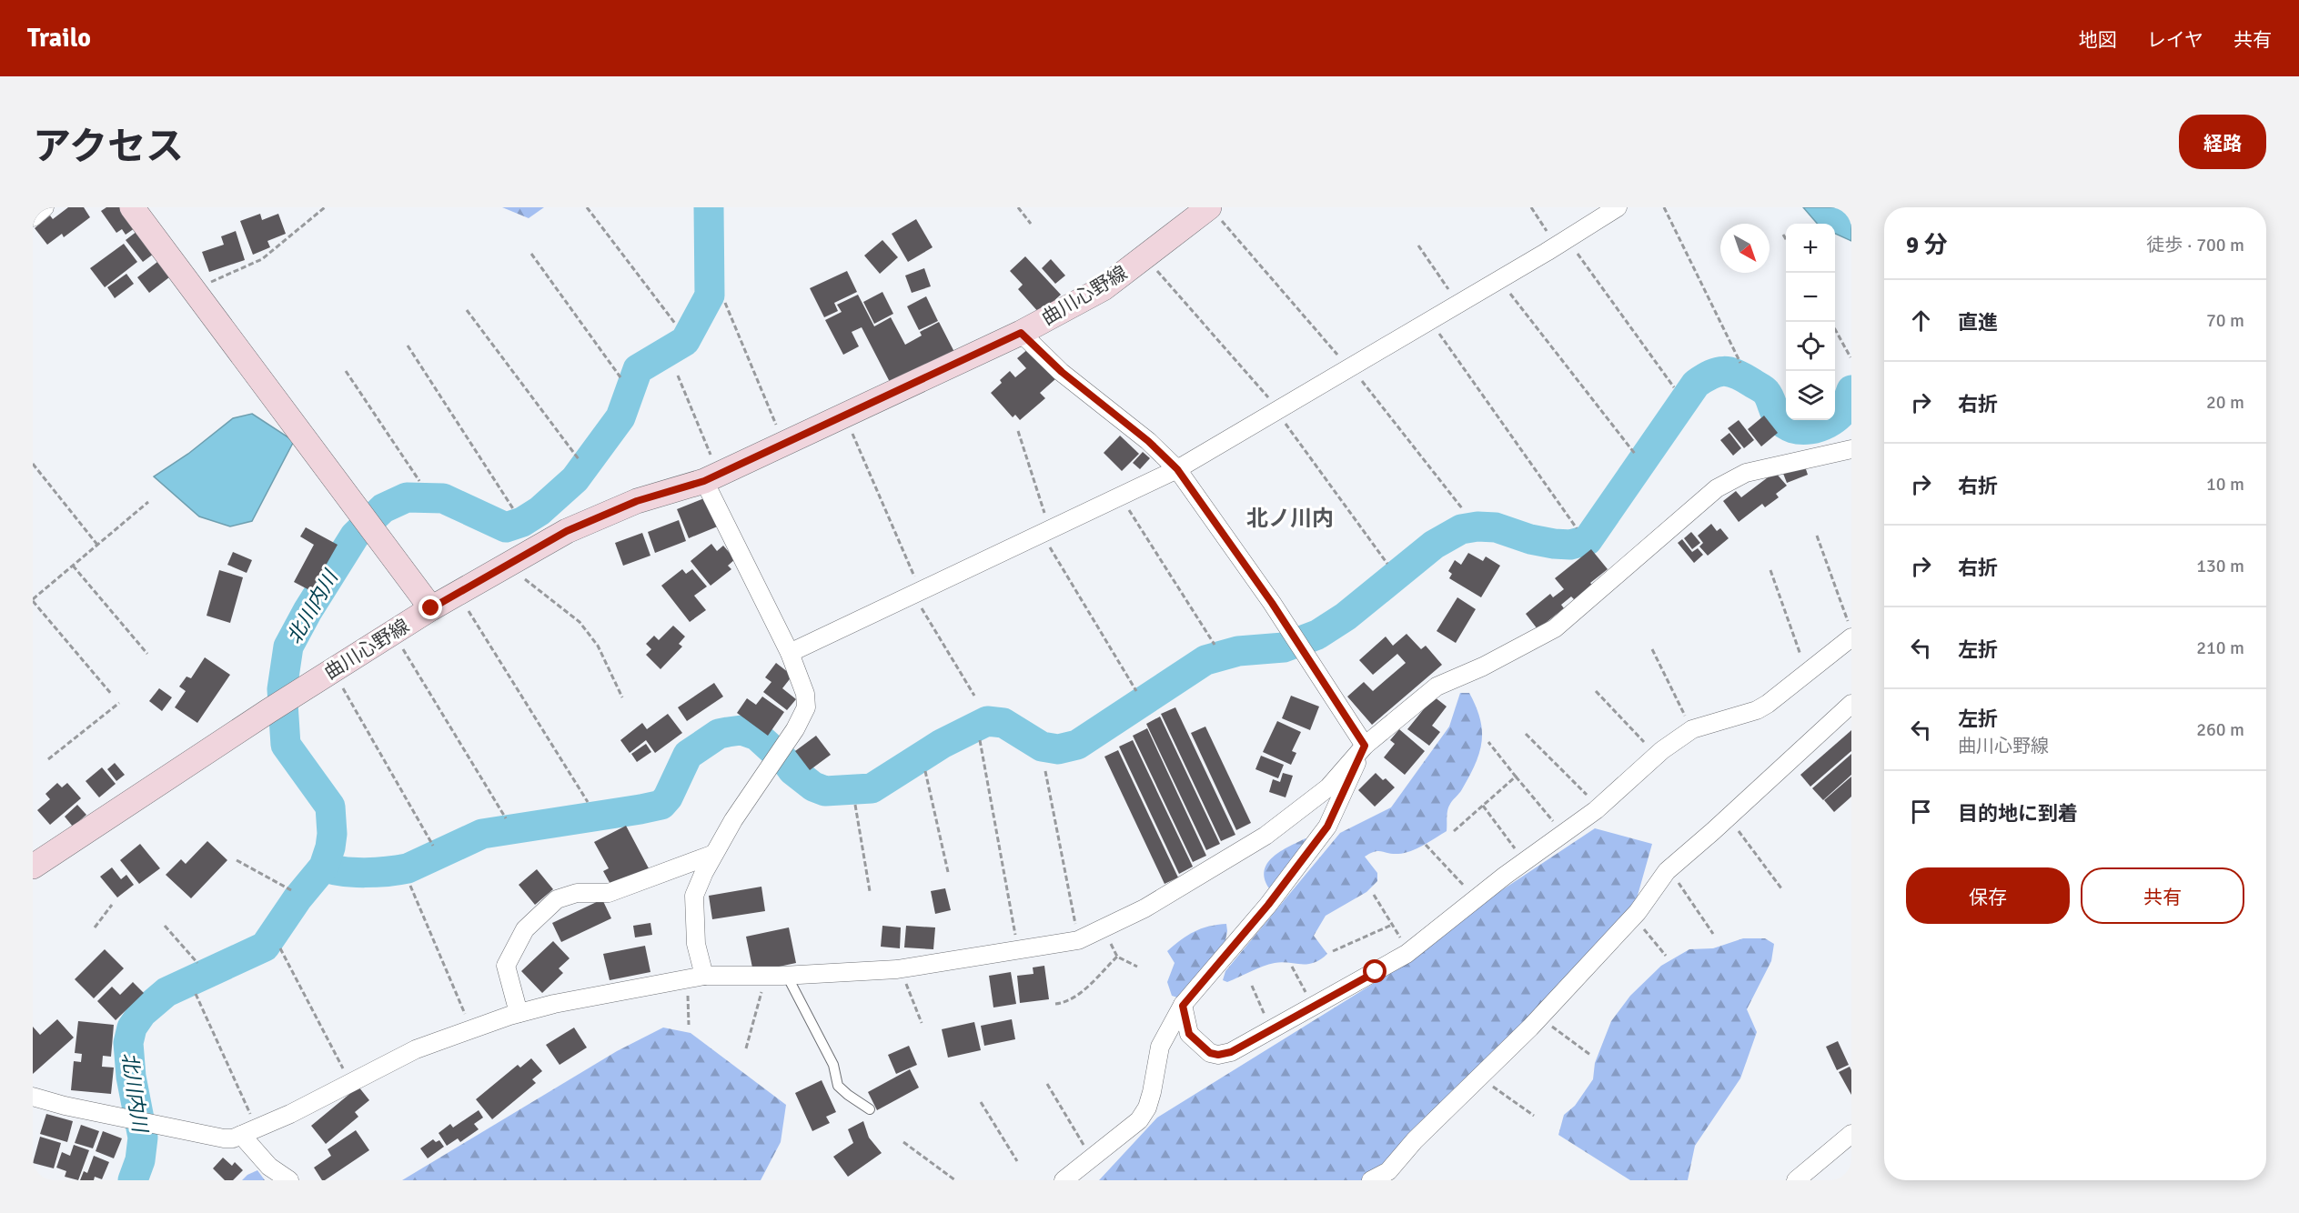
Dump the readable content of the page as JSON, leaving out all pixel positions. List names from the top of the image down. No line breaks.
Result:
{"streets":{"main road":["曲川心野線"]},"districts":["北ノ川内"],"water":["北川内川"],"north":"bottom right","page":{"header":"Trailo","nav":["地図","レイヤ","共有"],"title":"アクセス","buttons":["経路",["保存","共有"]],"heading":["9 分","徒歩 · 700 m"],"map_buttons":["+","−"],"list":[["直進","70 m"],["右折","20 m"],["右折","10 m"],["右折","130 m"],["左折","210 m"],["左折","曲川心野線","260 m"],"目的地に到着"]}}
